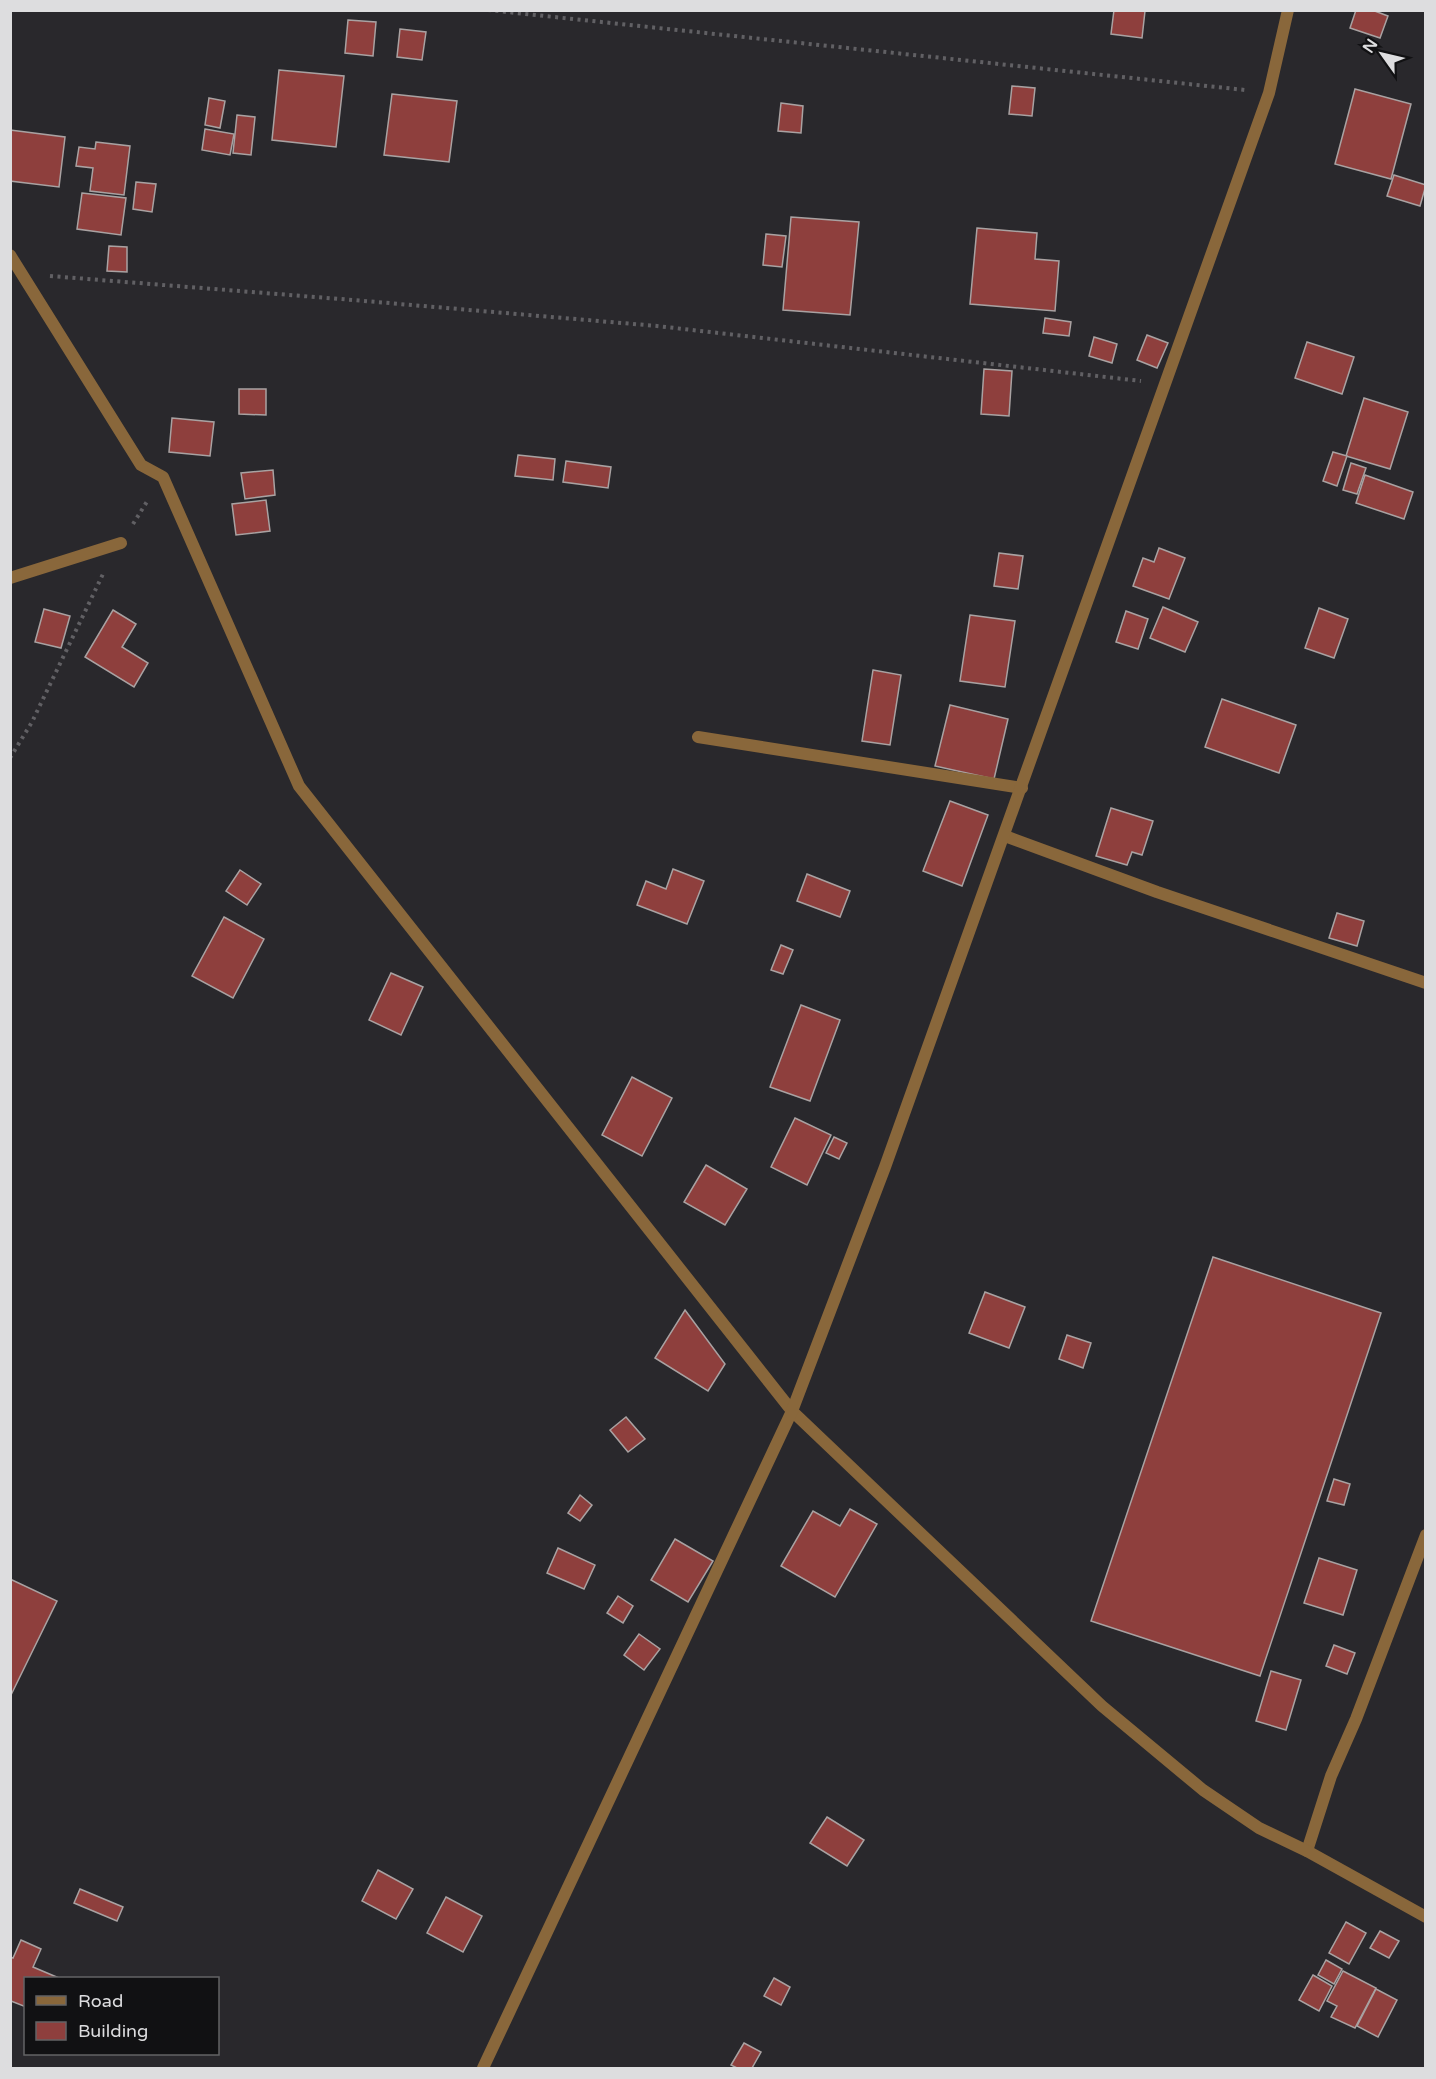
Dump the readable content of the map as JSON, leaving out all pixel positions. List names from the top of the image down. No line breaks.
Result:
{"legend":["Road","Building"],"north":"top left"}
